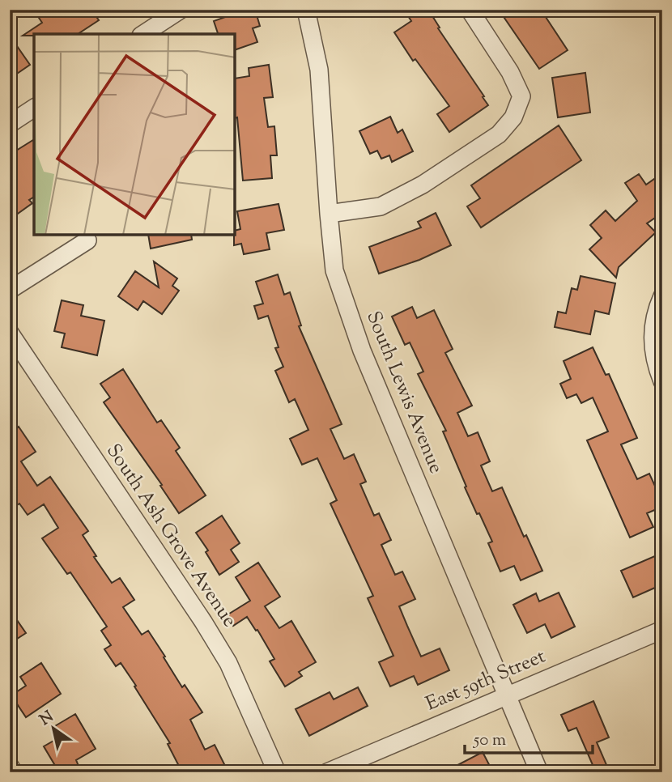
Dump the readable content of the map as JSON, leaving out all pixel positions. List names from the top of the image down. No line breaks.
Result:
{"streets":{"street":["South Lewis Avenue","South Ash Grove Avenue","East 59th Street"]},"crossings":[["South Lewis Avenue","East 59th Street"]],"scale_bar":"50 m","north":"top left"}
